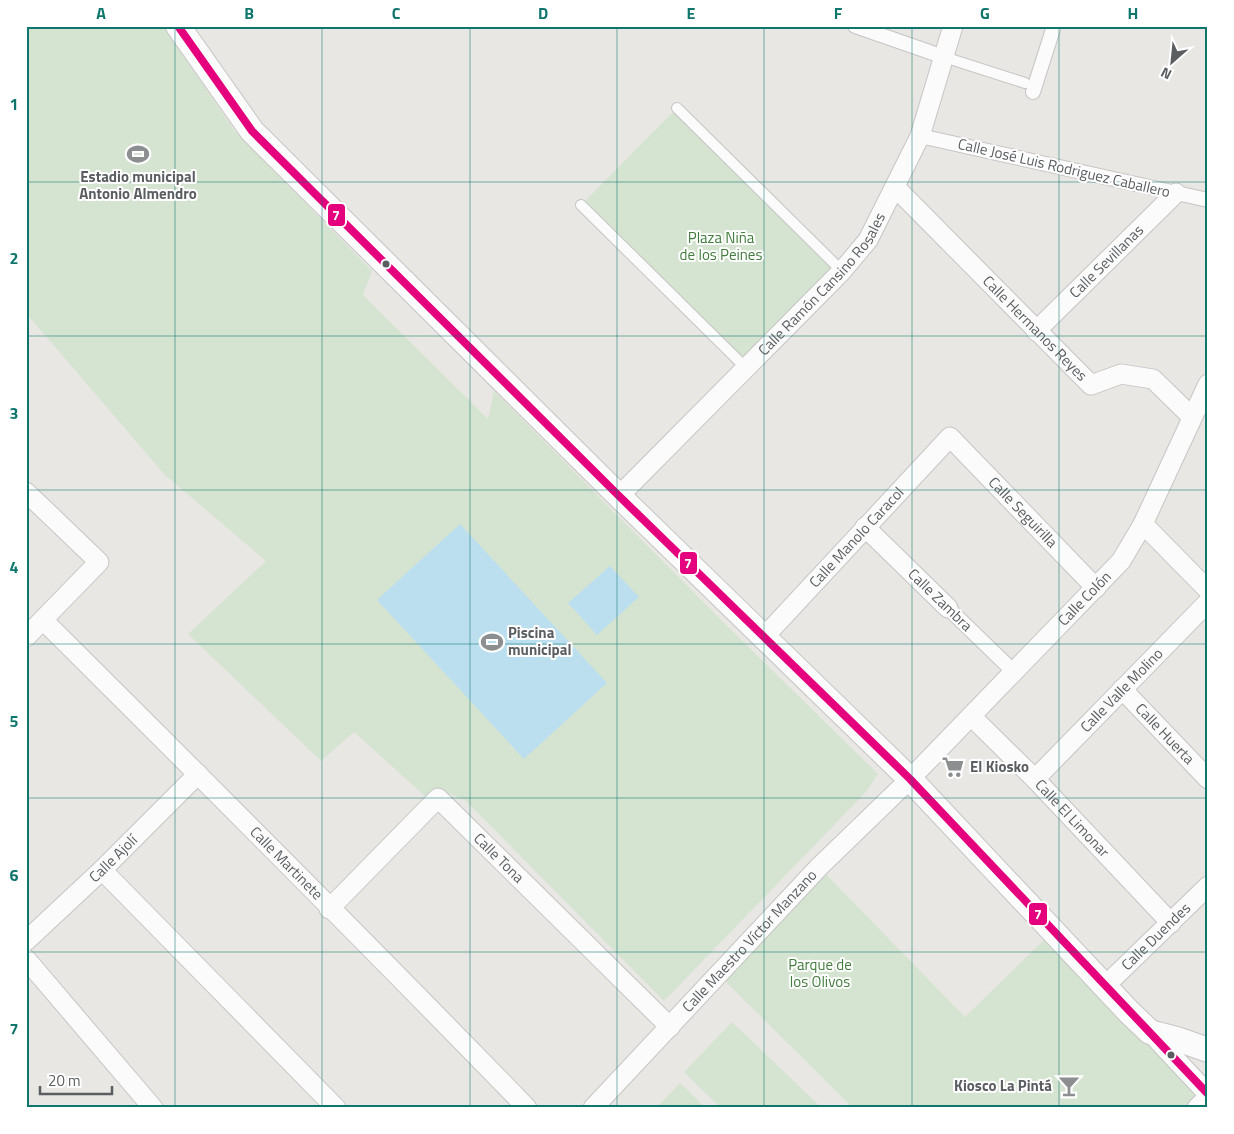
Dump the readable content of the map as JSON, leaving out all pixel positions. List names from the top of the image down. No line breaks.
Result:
{"streets":{"street":["Calle José Luis Rodriguez Caballero","Calle Sevillanas","Calle Ramón Cansino Rosales","Calle Hermanos Reyes","Calle Seguirilla","Calle Manolo Caracol","Calle Colón","Calle Zambra","Calle Valle Molino","Calle Huerta","Calle El Limonar","Calle Ajolí","Calle Tona","Calle Martinete","Calle Duendes","Calle Maestro Víctor Manzano"]},"crossings":[["Calle José Luis Rodriguez Caballero","Calle Sevillanas"],["Calle José Luis Rodriguez Caballero","Calle Ramón Cansino Rosales"],["Calle Sevillanas","Calle Hermanos Reyes"],["Calle Ramón Cansino Rosales","Calle Hermanos Reyes"],["Calle Hermanos Reyes","Calle Colón"],["Calle Seguirilla","Calle Manolo Caracol"],["Calle Seguirilla","Calle Colón"],["Calle Manolo Caracol","Calle Zambra"],["Calle Colón","Calle Zambra"],["Calle Colón","Calle El Limonar"],["Calle Colón","Calle Maestro Víctor Manzano"],["Calle Valle Molino","Calle Huerta"],["Calle Valle Molino","Calle El Limonar"],["Calle El Limonar","Calle Duendes"],["Calle Ajolí","Calle Martinete"],["Calle Tona","Calle Martinete"],["Calle Tona","Calle Maestro Víctor Manzano"]],"parks":["Plaza Niña de los Peines","Parque de los Olivos"],"places":{"sports":["Estadio municipal Antonio Almendro","Piscina municipal"],"supermarket":["El Kiosko"],"bar":["Kiosco La Pintá"]},"lines":["transit line 7"],"scale_bar":"20 m","north":"bottom left","grid":{"columns":["A","B","C","D","E","F","G","H"],"rows":["1","2","3","4","5","6","7"]}}
